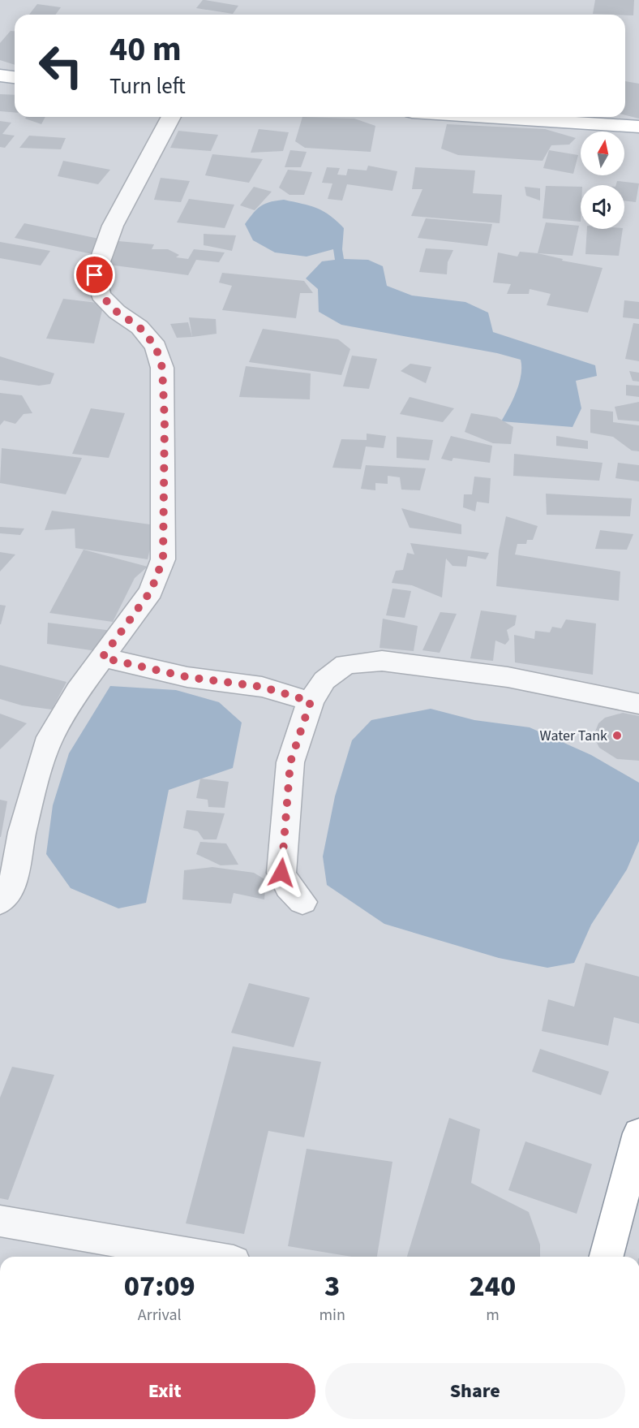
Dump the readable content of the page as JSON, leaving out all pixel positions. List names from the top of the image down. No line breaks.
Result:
{"places":["Water Tank"],"north":"top","page":{"turn":["40 m","Turn left"],"eta":["07:09","Arrival","3","min","240","m"],"buttons":["Exit","Share"]}}
